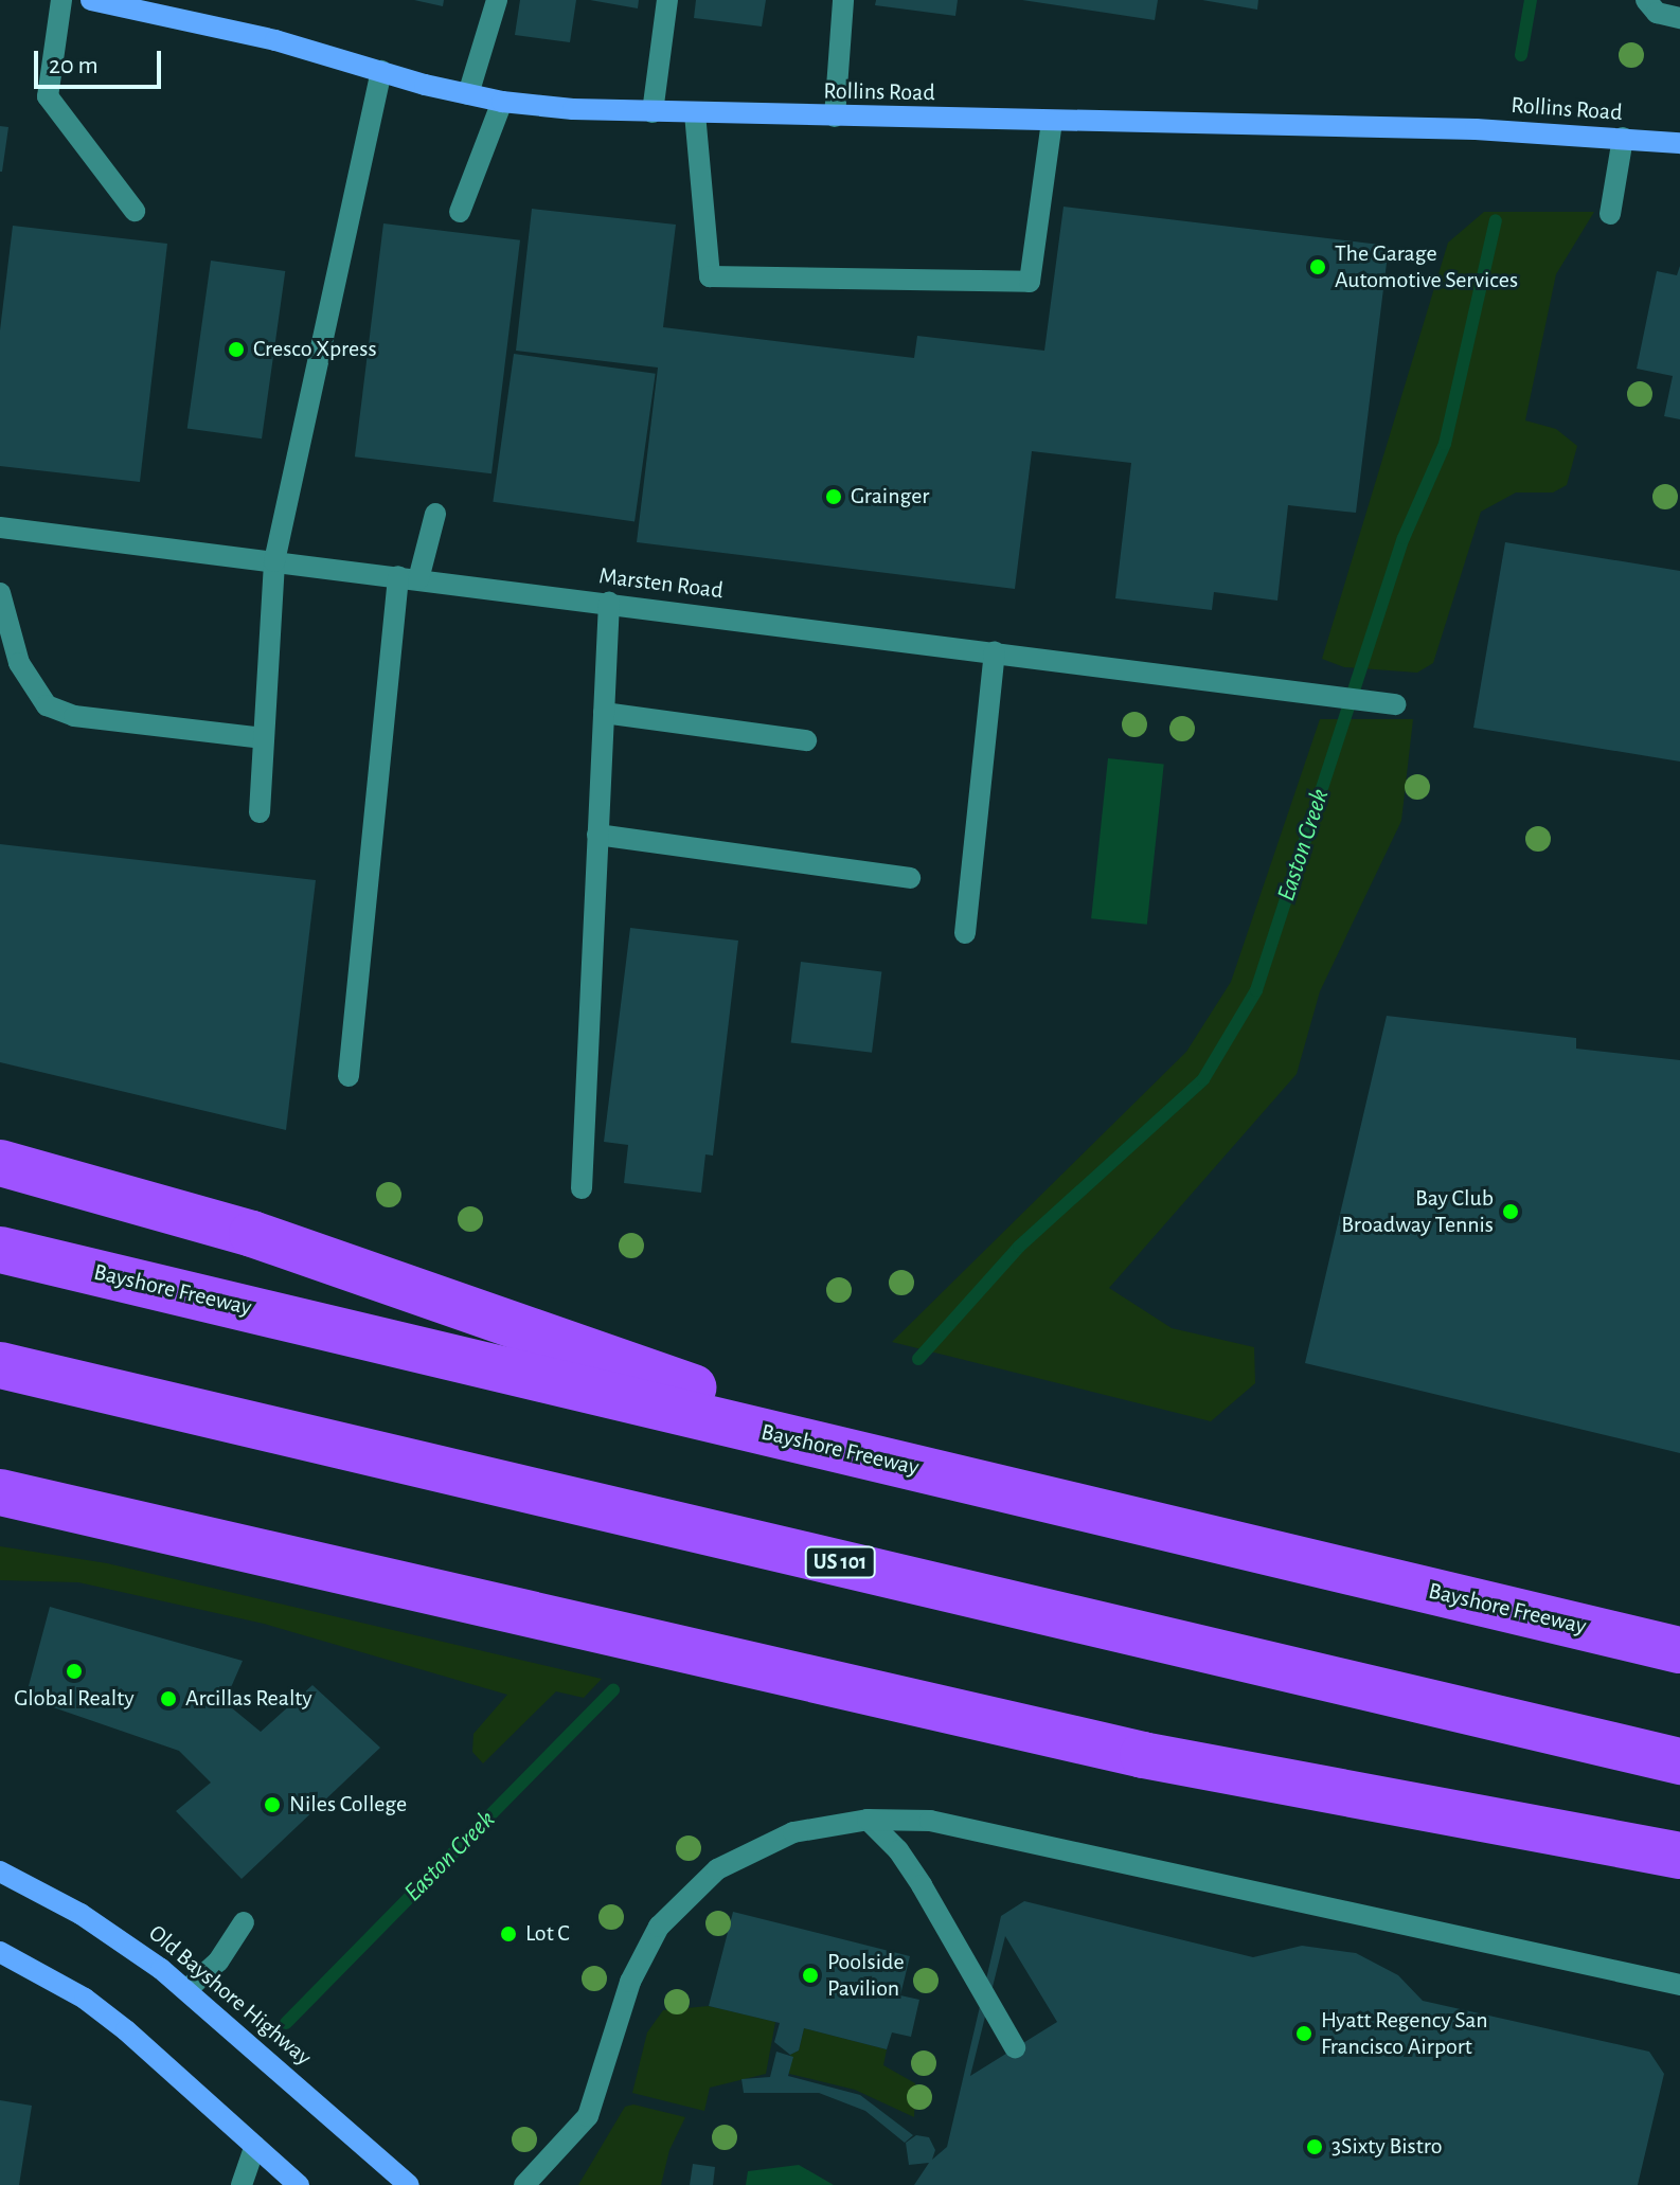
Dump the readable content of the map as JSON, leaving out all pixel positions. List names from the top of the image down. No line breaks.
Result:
{"streets":{"highway":["Bayshore Freeway","US 101"],"main road":["Rollins Road","Old Bayshore Highway"],"street":["Marsten Road"]},"water":["Easton Creek"],"places":["The Garage Automotive Services","Cresco Xpress","Grainger","Bay Club Broadway Tennis","Global Realty","Arcillas Realty","Niles College","Lot C","Poolside Pavilion","Hyatt Regency San Francisco Airport","3Sixty Bistro"],"scale_bar":"20 m"}
